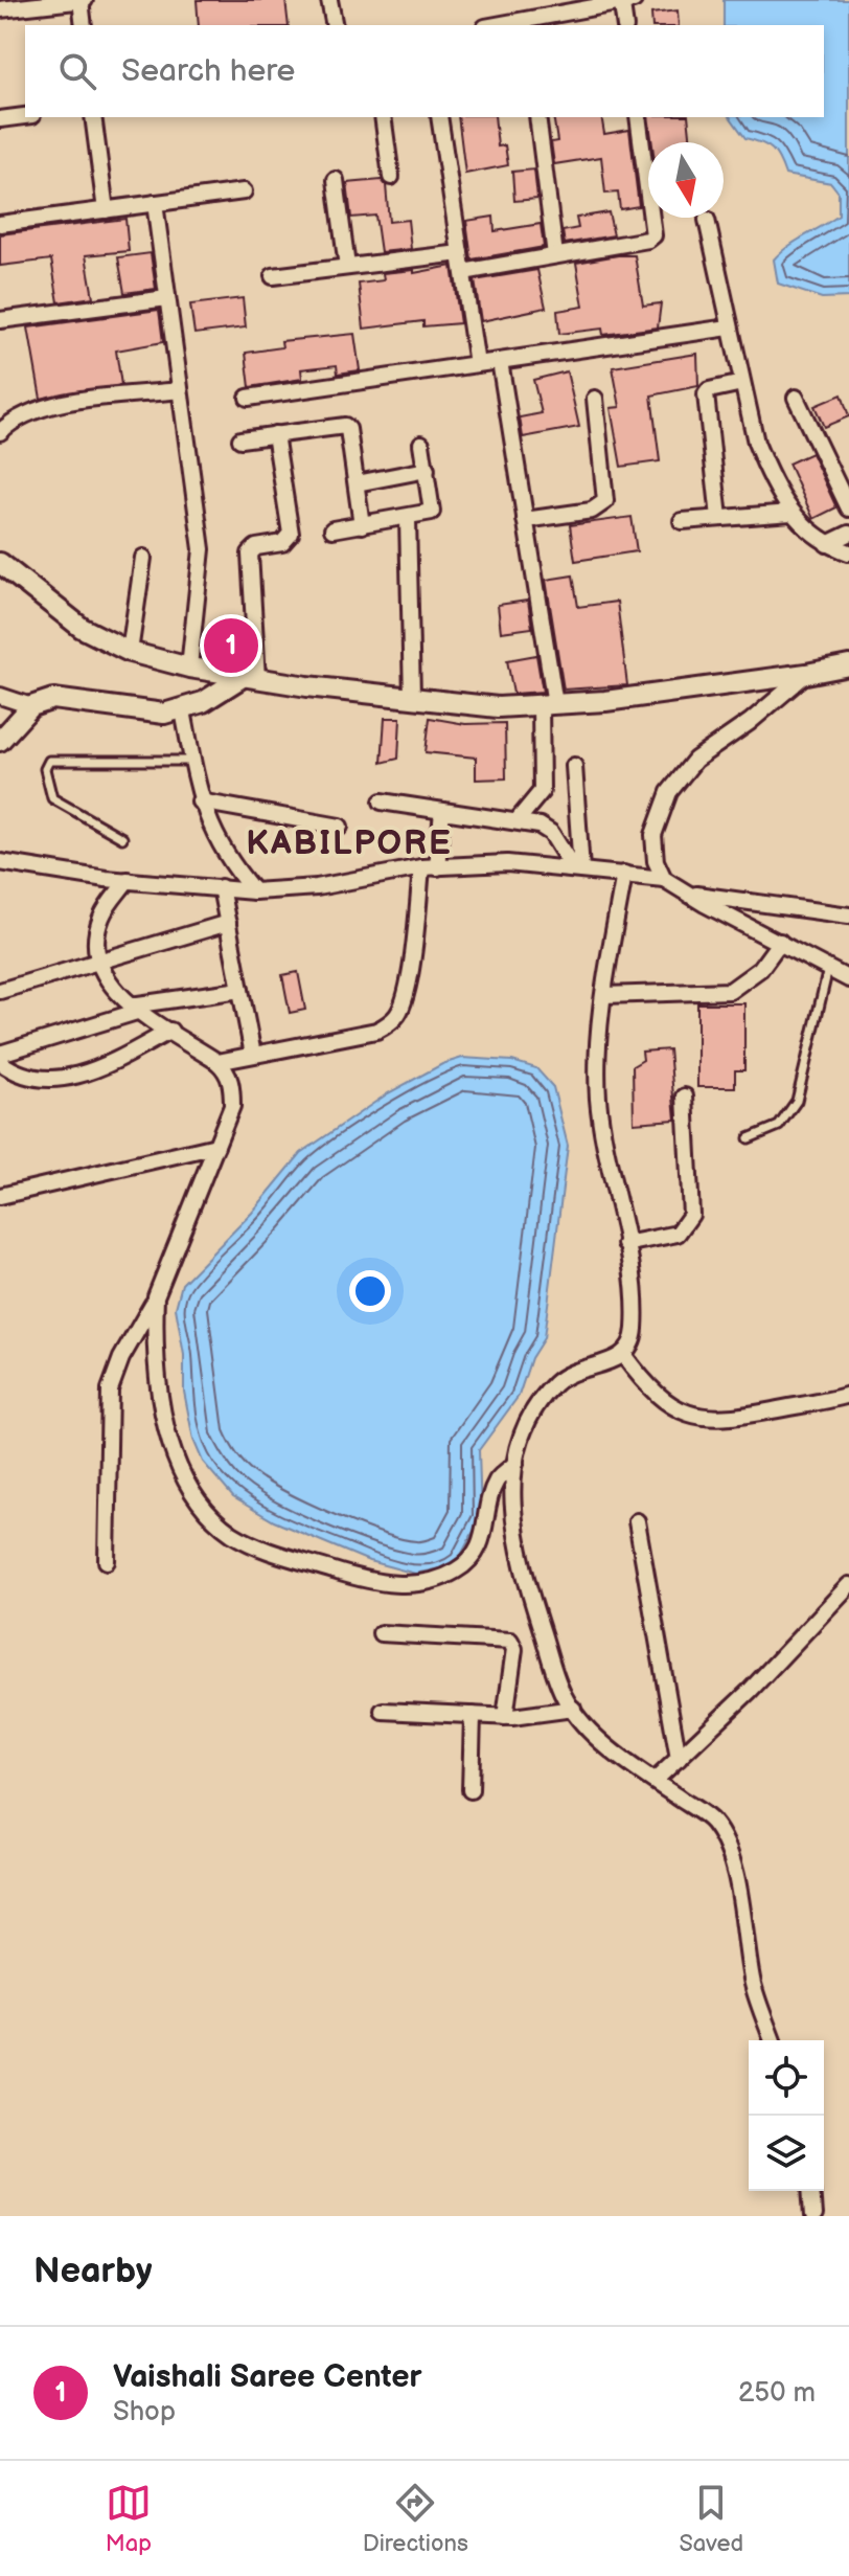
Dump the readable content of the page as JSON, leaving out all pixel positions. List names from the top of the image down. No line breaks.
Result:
{"districts":["KABILPORE"],"north":"bottom","page":{"search":"Search here","pins":"1","heading":"Nearby","list":[{"mark":"1","name":"Vaishali Saree Center","note":"Shop","value":"250 m"}],"nav":["Map","Directions","Saved"]}}
